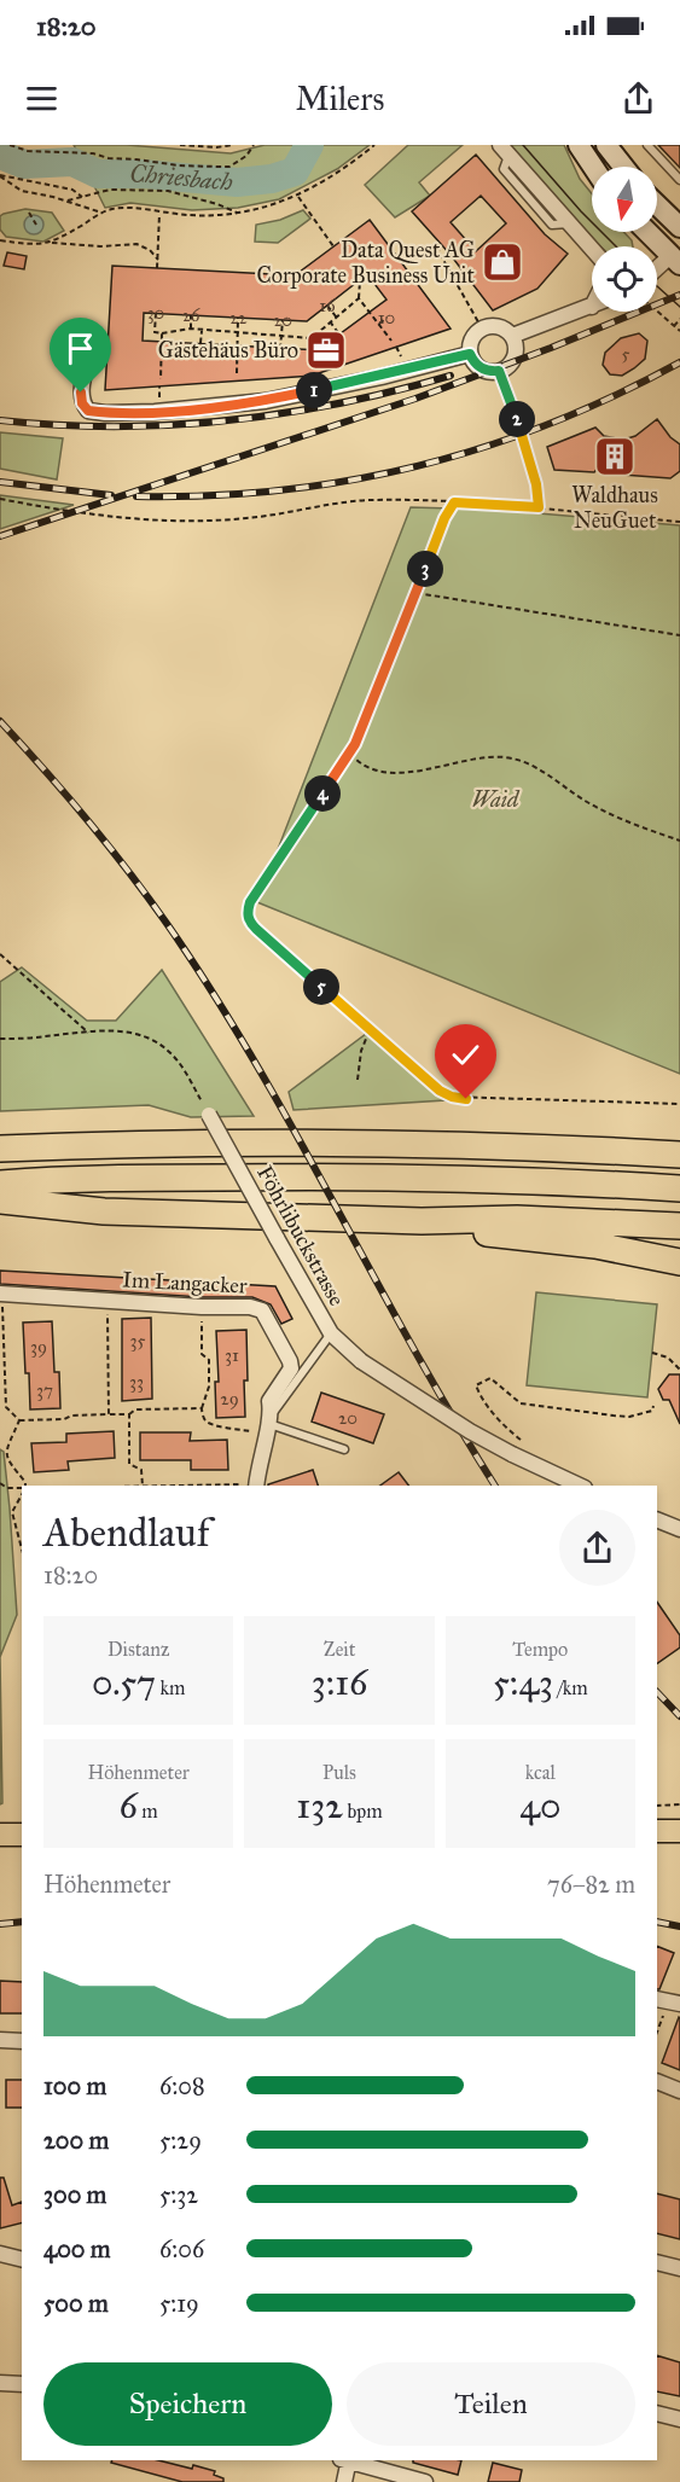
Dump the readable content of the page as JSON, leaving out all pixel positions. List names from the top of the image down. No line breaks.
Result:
{"streets":{"street":["Föhrlibuckstrasse","Im Langacker"]},"water":["Chriesbach"],"parks":["Waid"],"places":{"shop":["Data Quest AG Corporate Business Unit"],"office":["Gästehäus Büro"],"building":["Waldhaus NeuGuet"]},"house_numbers":["16","30","26","22","10","20","5","35","39","31","33","37","29","20"],"north":"bottom","page":{"status":"18:20","header":"Milers","pins":["1","2","3","4","5"],"heading":["Abendlauf","18:20"],"stats":[["Distanz","0.57 km"],["Zeit","3:16"],["Tempo","5:43 /km"],["Höhenmeter","6 m"],["Puls","132 bpm"],["kcal","40"]],"chart":["Höhenmeter","76–82 m"],"list":[{"name":"100 m","note":"6:08"},{"name":"200 m","note":"5:29"},{"name":"300 m","note":"5:32"},{"name":"400 m","note":"6:06"},{"name":"500 m","note":"5:19"}],"buttons":["Speichern","Teilen"]}}
